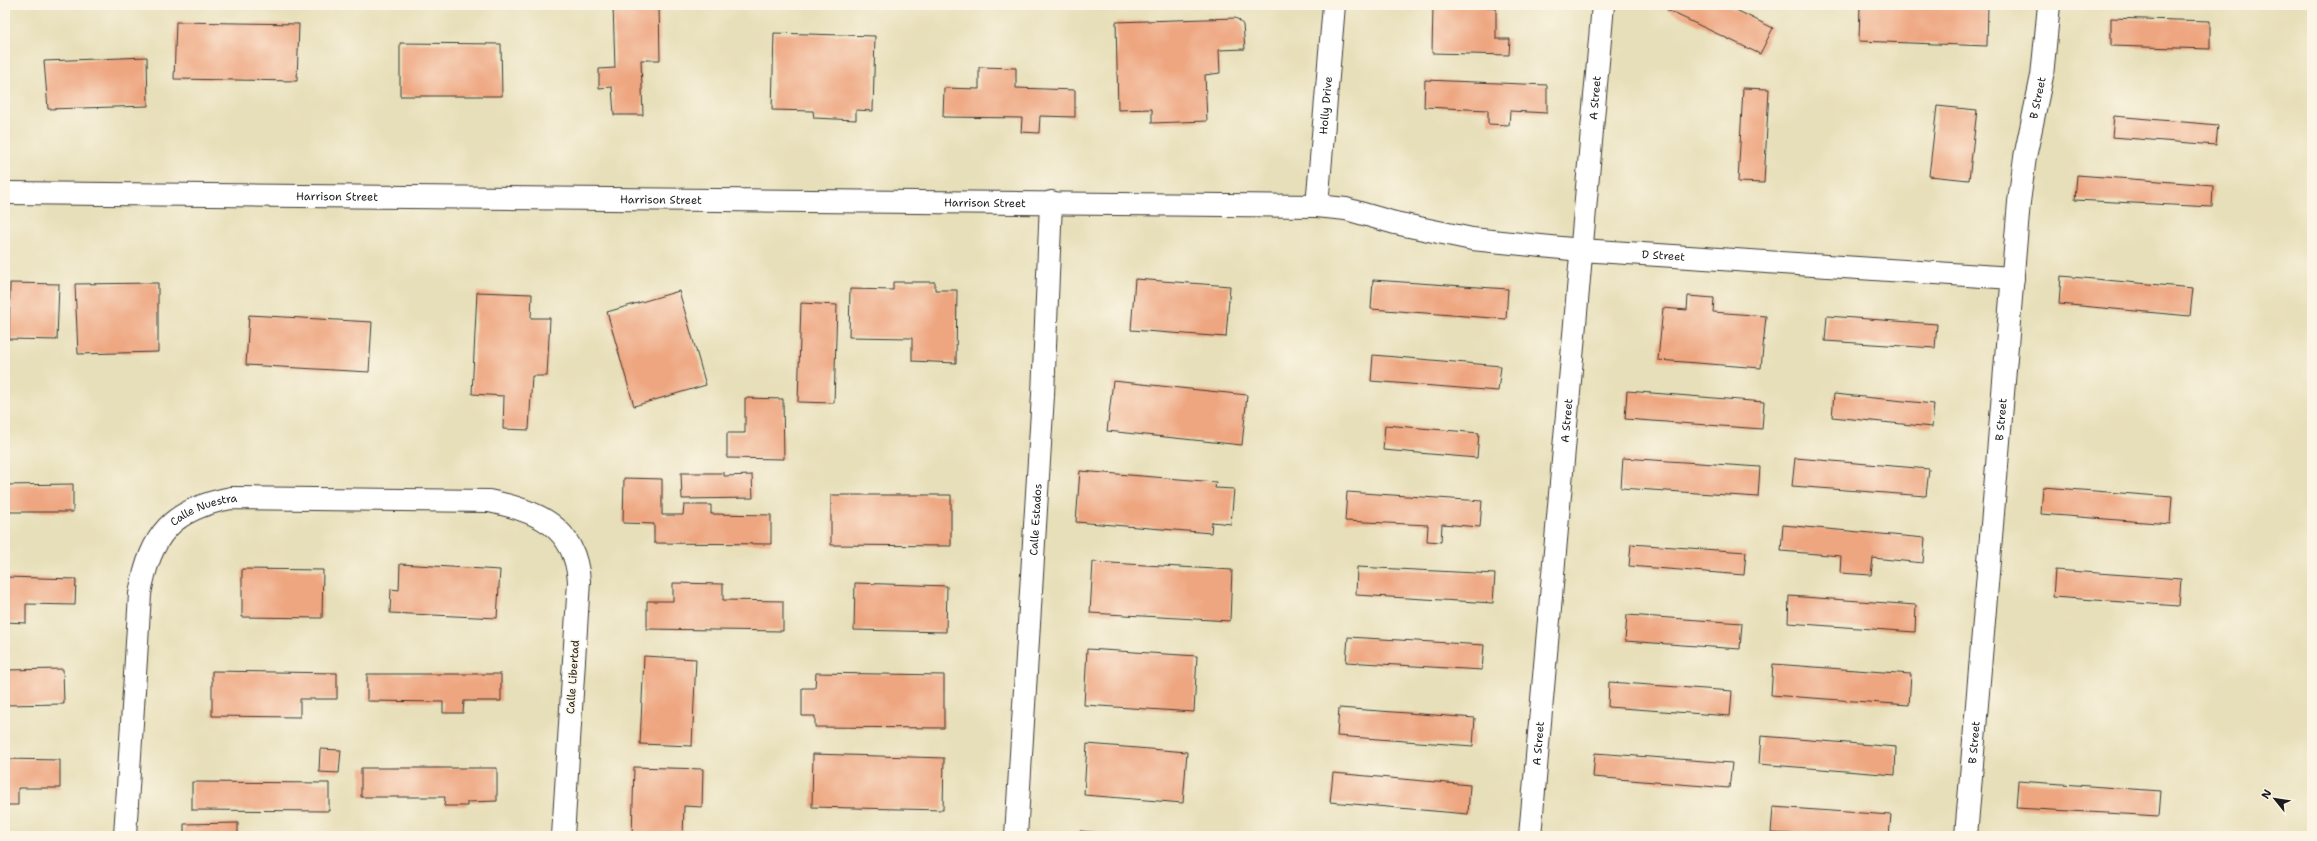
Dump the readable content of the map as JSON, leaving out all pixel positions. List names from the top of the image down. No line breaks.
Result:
{"streets":{"street":["A Street","B Street","Holly Drive","Harrison Street","D Street","Calle Nuestra","Calle Estados","Calle Libertad"]},"crossings":[["A Street","D Street"],["B Street","D Street"],["Holly Drive","Harrison Street"],["Holly Drive","D Street"],["Harrison Street","D Street"],["Harrison Street","Calle Estados"],["Calle Nuestra","Calle Libertad"]],"north":"top left"}
